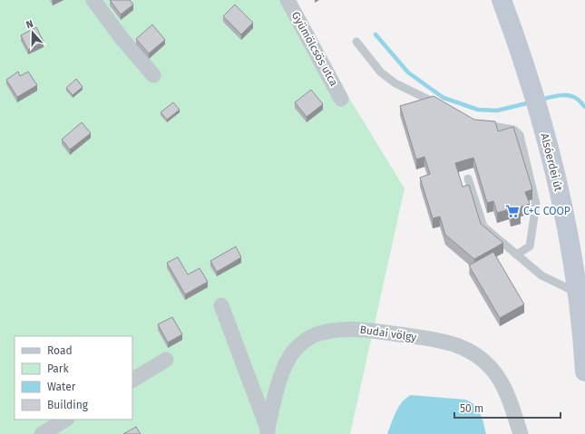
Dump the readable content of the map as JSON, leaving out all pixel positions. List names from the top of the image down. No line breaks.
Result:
{"streets":{"main road":["Alsóerdei út"],"street":["Gyümölcsös utca","Budai völgy"]},"places":{"supermarket":["C+C COOP"]},"legend":["Road","Park","Water","Building"],"scale_bar":"50 m","north":"top"}
